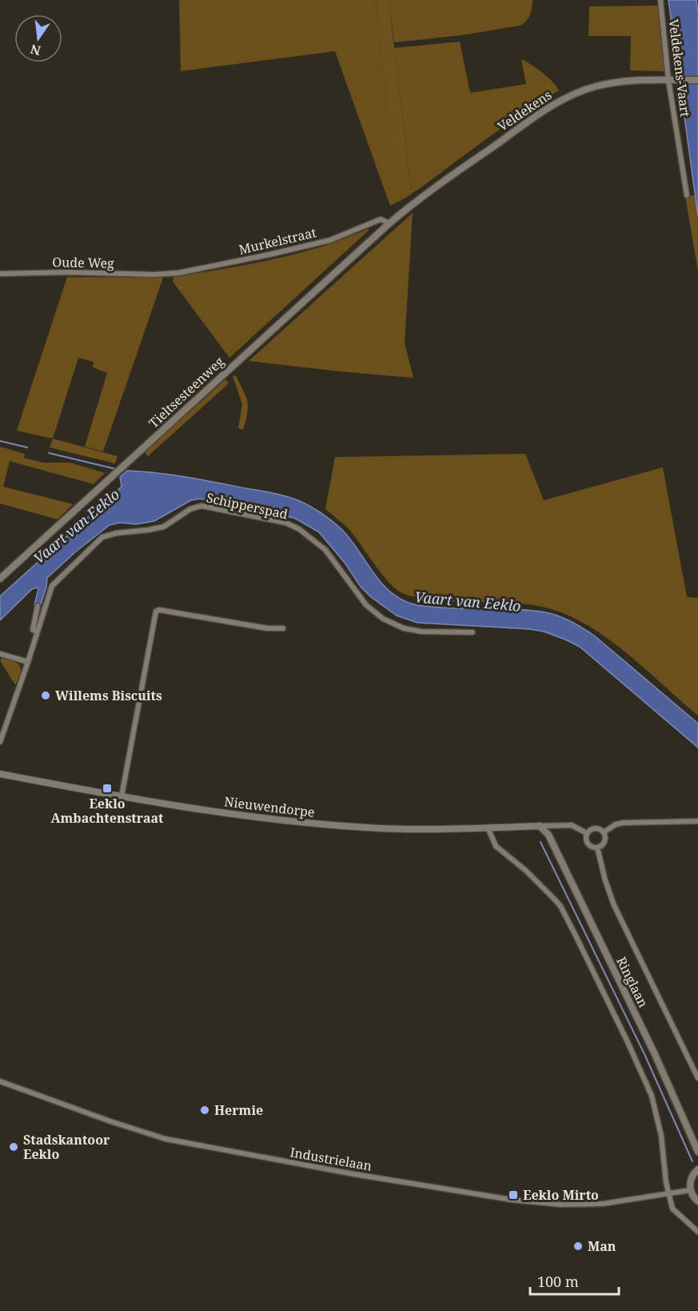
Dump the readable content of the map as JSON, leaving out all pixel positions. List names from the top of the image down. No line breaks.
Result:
{"streets":{"main road":["Veldekens","Tieltsesteenweg","Ringlaan"],"street":["Veldekens-Vaart","Murkelstraat","Oude Weg","Schipperspad","Nieuwendorpe","Industrielaan"]},"crossings":[["Veldekens-Vaart","Veldekens"],["Veldekens","Murkelstraat"],["Veldekens","Tieltsesteenweg"],["Murkelstraat","Oude Weg"],["Murkelstraat","Tieltsesteenweg"],["Nieuwendorpe","Ringlaan"]],"water":["Vaart van Eeklo"],"places":{"other":["Willems Biscuits","Hermie","Stadskantoor Eeklo","Man"],"transit":["Eeklo Ambachtenstraat","Eeklo Mirto"]},"scale_bar":"100 m","north":"bottom"}
